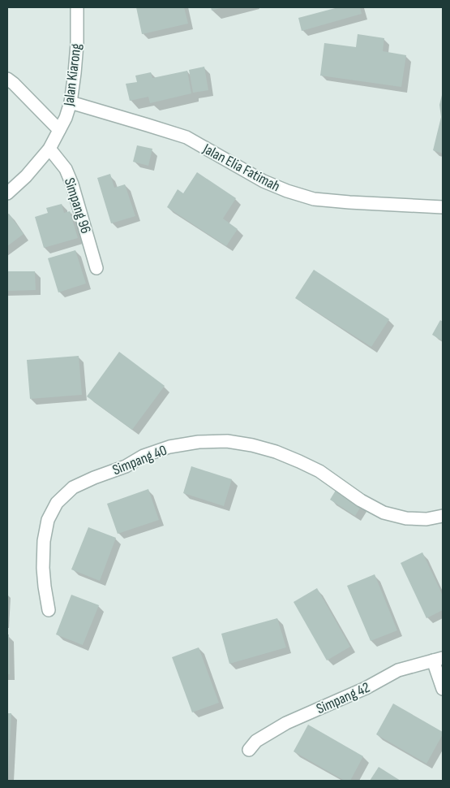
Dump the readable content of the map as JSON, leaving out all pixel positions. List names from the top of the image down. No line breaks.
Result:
{"streets":{"street":["Jalan Kiarong","Jalan Elia Fatimah","Simpang 96","Simpang 40","Simpang 42"]},"crossings":[["Jalan Kiarong","Jalan Elia Fatimah"],["Jalan Kiarong","Simpang 96"]]}
